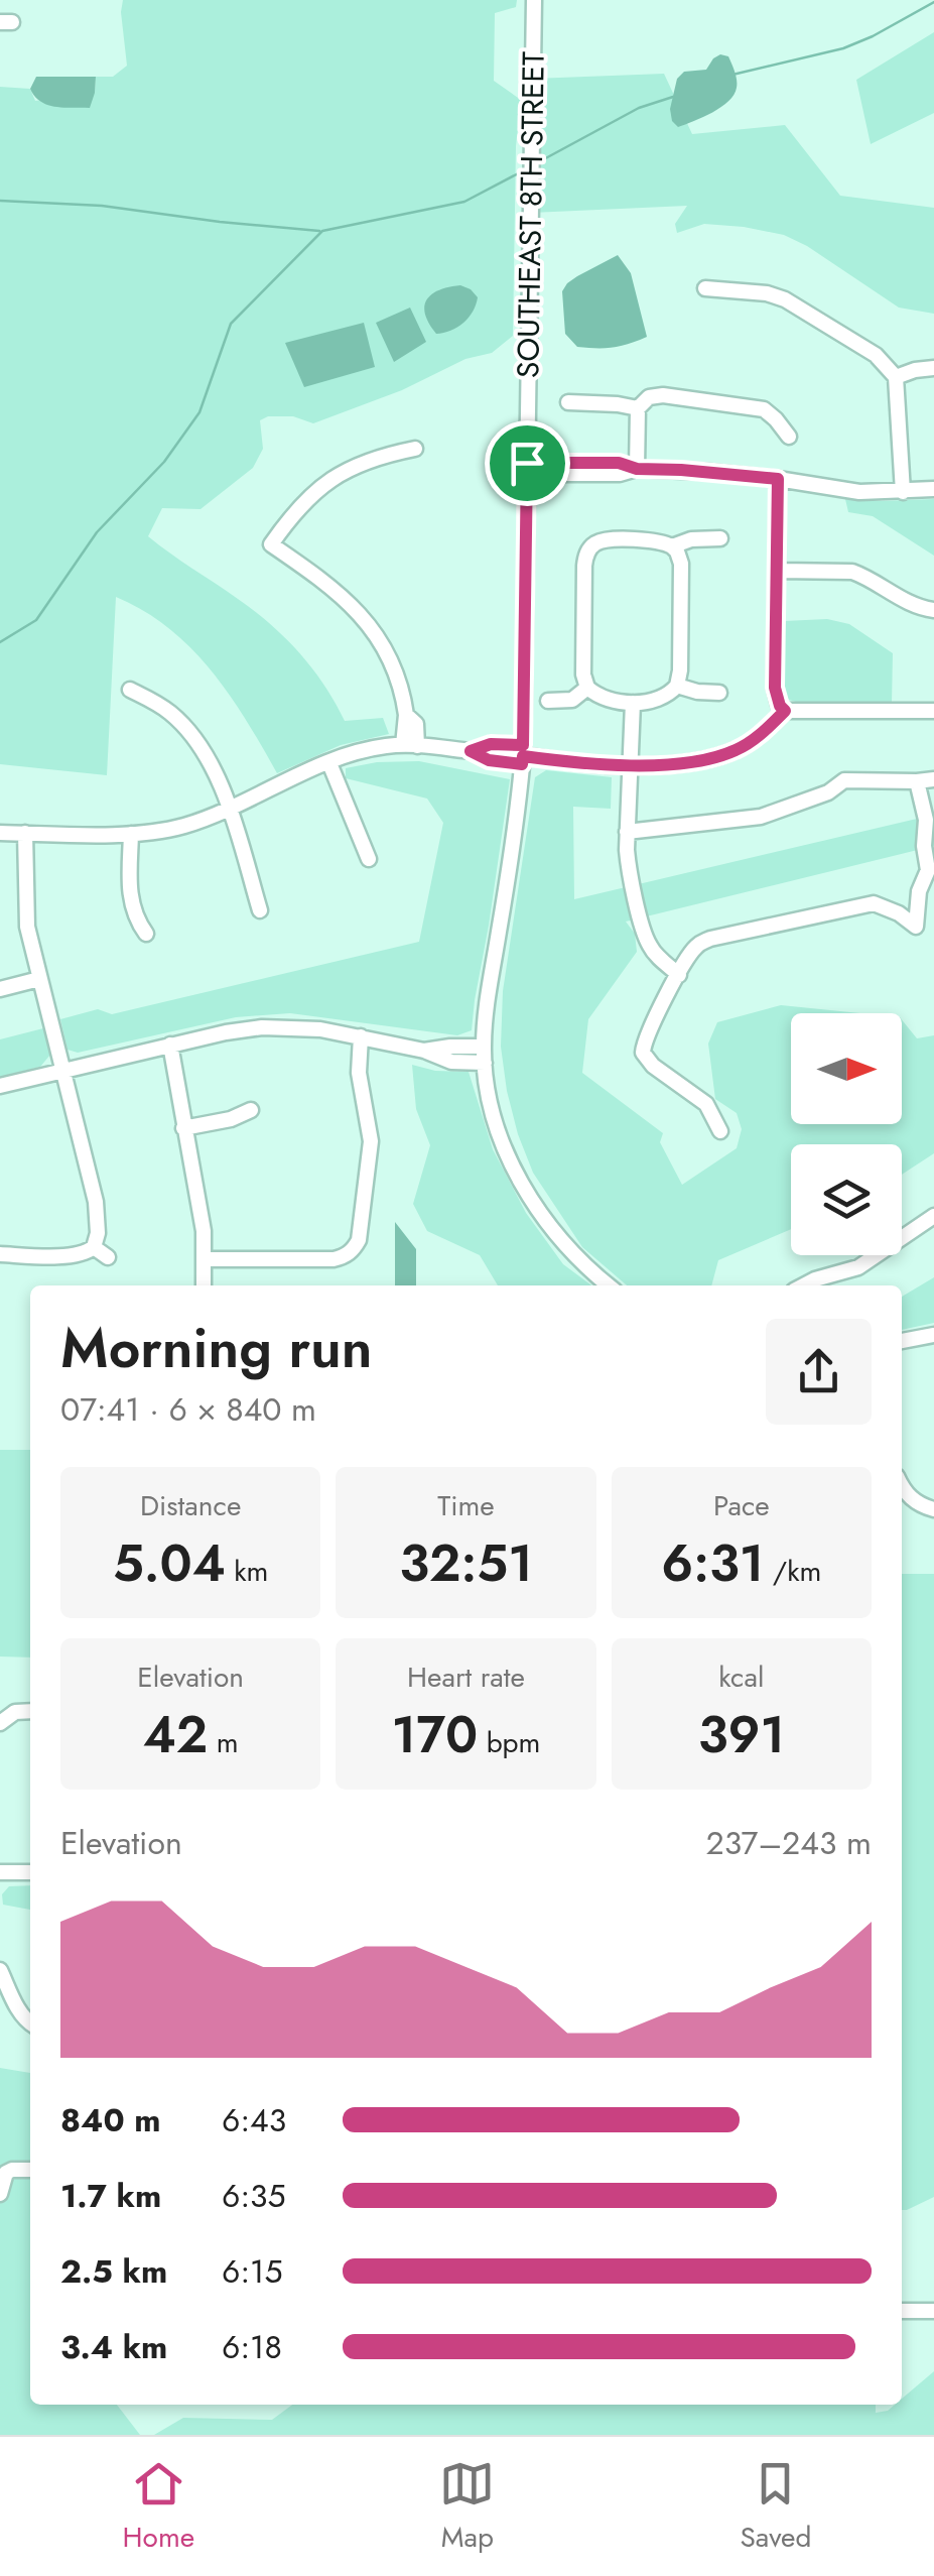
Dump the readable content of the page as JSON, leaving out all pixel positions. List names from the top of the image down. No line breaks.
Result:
{"streets":{"street":["SOUTHEAST 8TH STREET"]},"north":"right","page":{"heading":["Morning run","07:41 · 6 × 840 m"],"stats":[["Distance","5.04 km"],["Time","32:51"],["Pace","6:31 /km"],["Elevation","42 m"],["Heart rate","170 bpm"],["kcal","391"]],"chart":["Elevation","237–243 m"],"list":[{"name":"840 m","note":"6:43"},{"name":"1.7 km","note":"6:35"},{"name":"2.5 km","note":"6:15"},{"name":"3.4 km","note":"6:18"}],"tabs":["Home","Map","Saved"]}}
